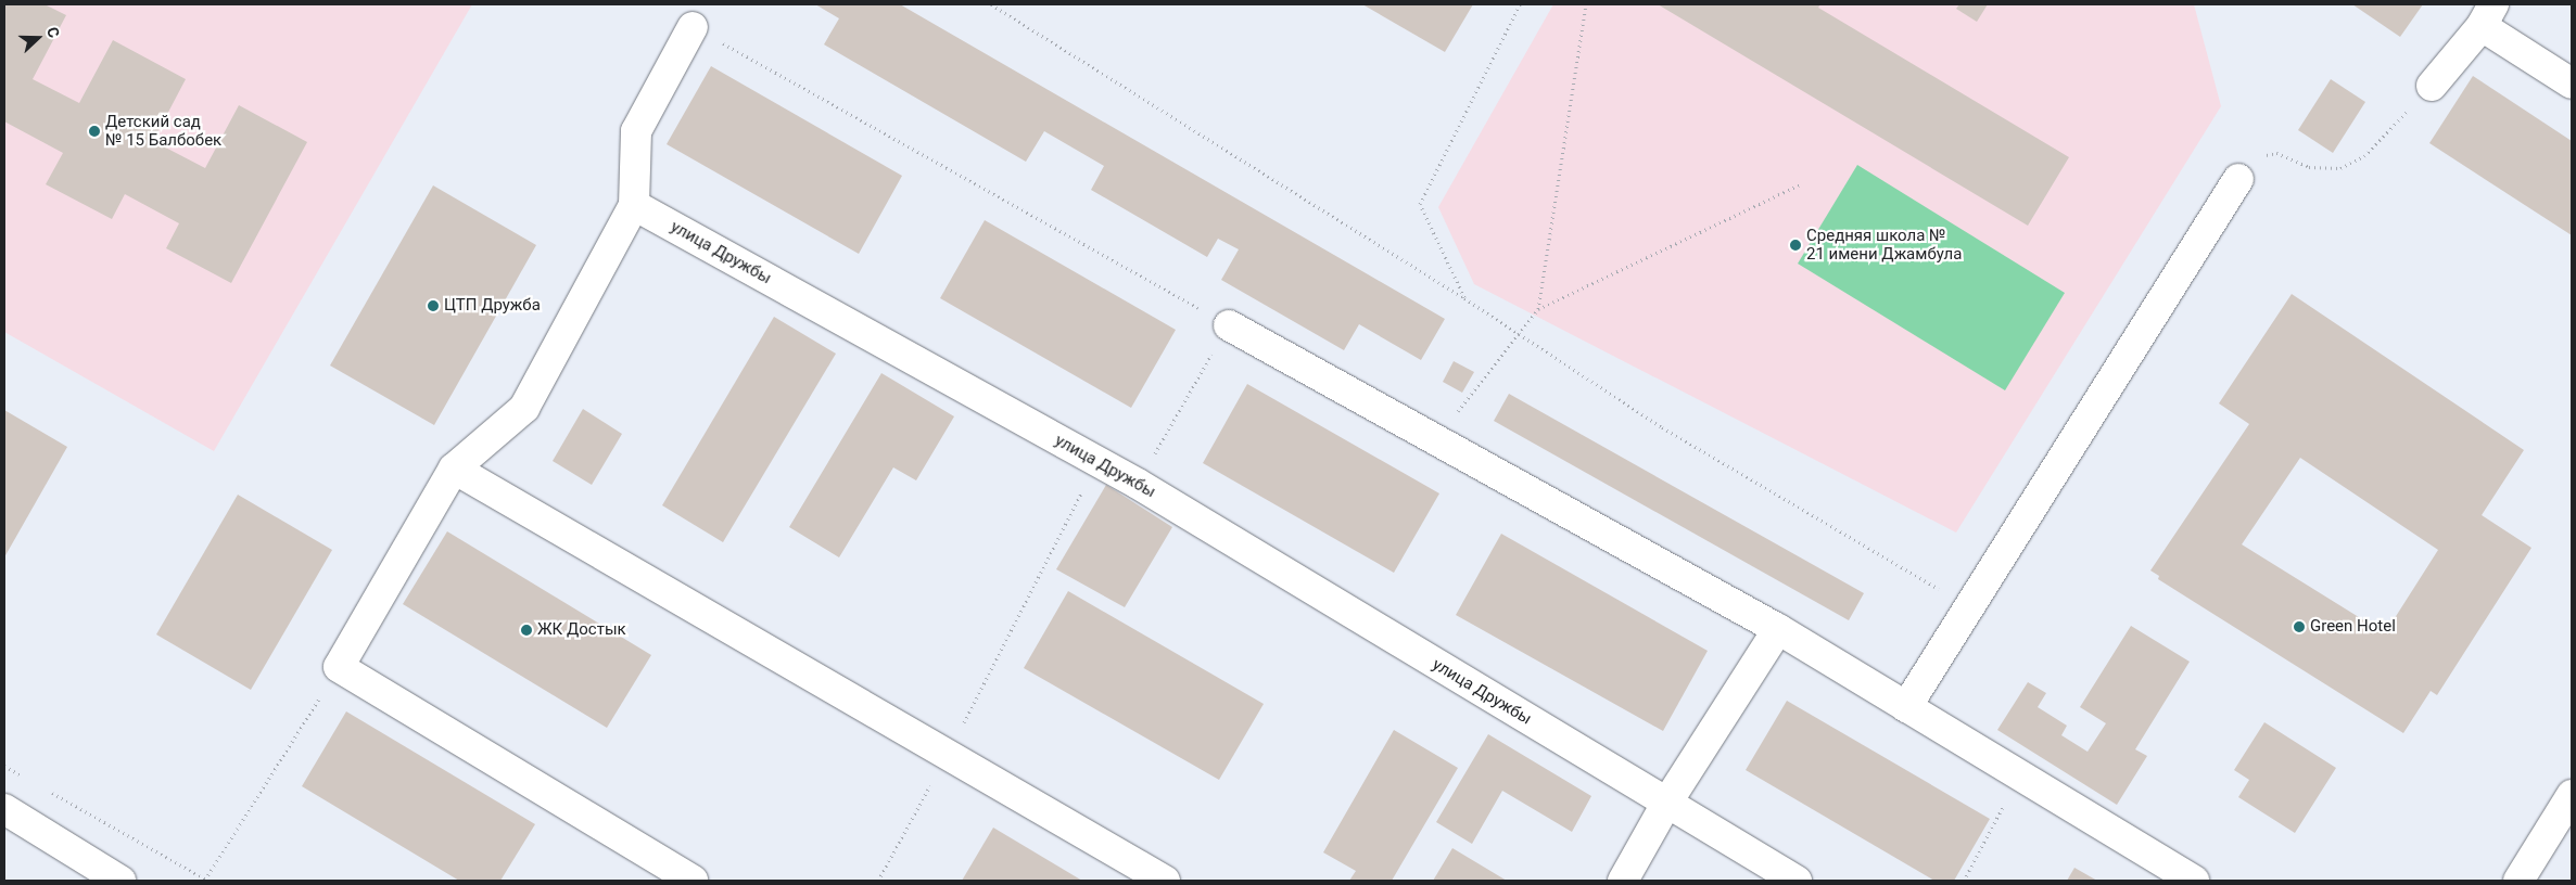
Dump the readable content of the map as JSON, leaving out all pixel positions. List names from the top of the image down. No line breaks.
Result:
{"streets":{"street":["улица Дружбы"]},"places":["Детский сад № 15 Балбобек","Средняя школа № 21 имени Джамбула","ЦТП Дружба","Green Hotel","ЖК Достык"],"north":"right"}
